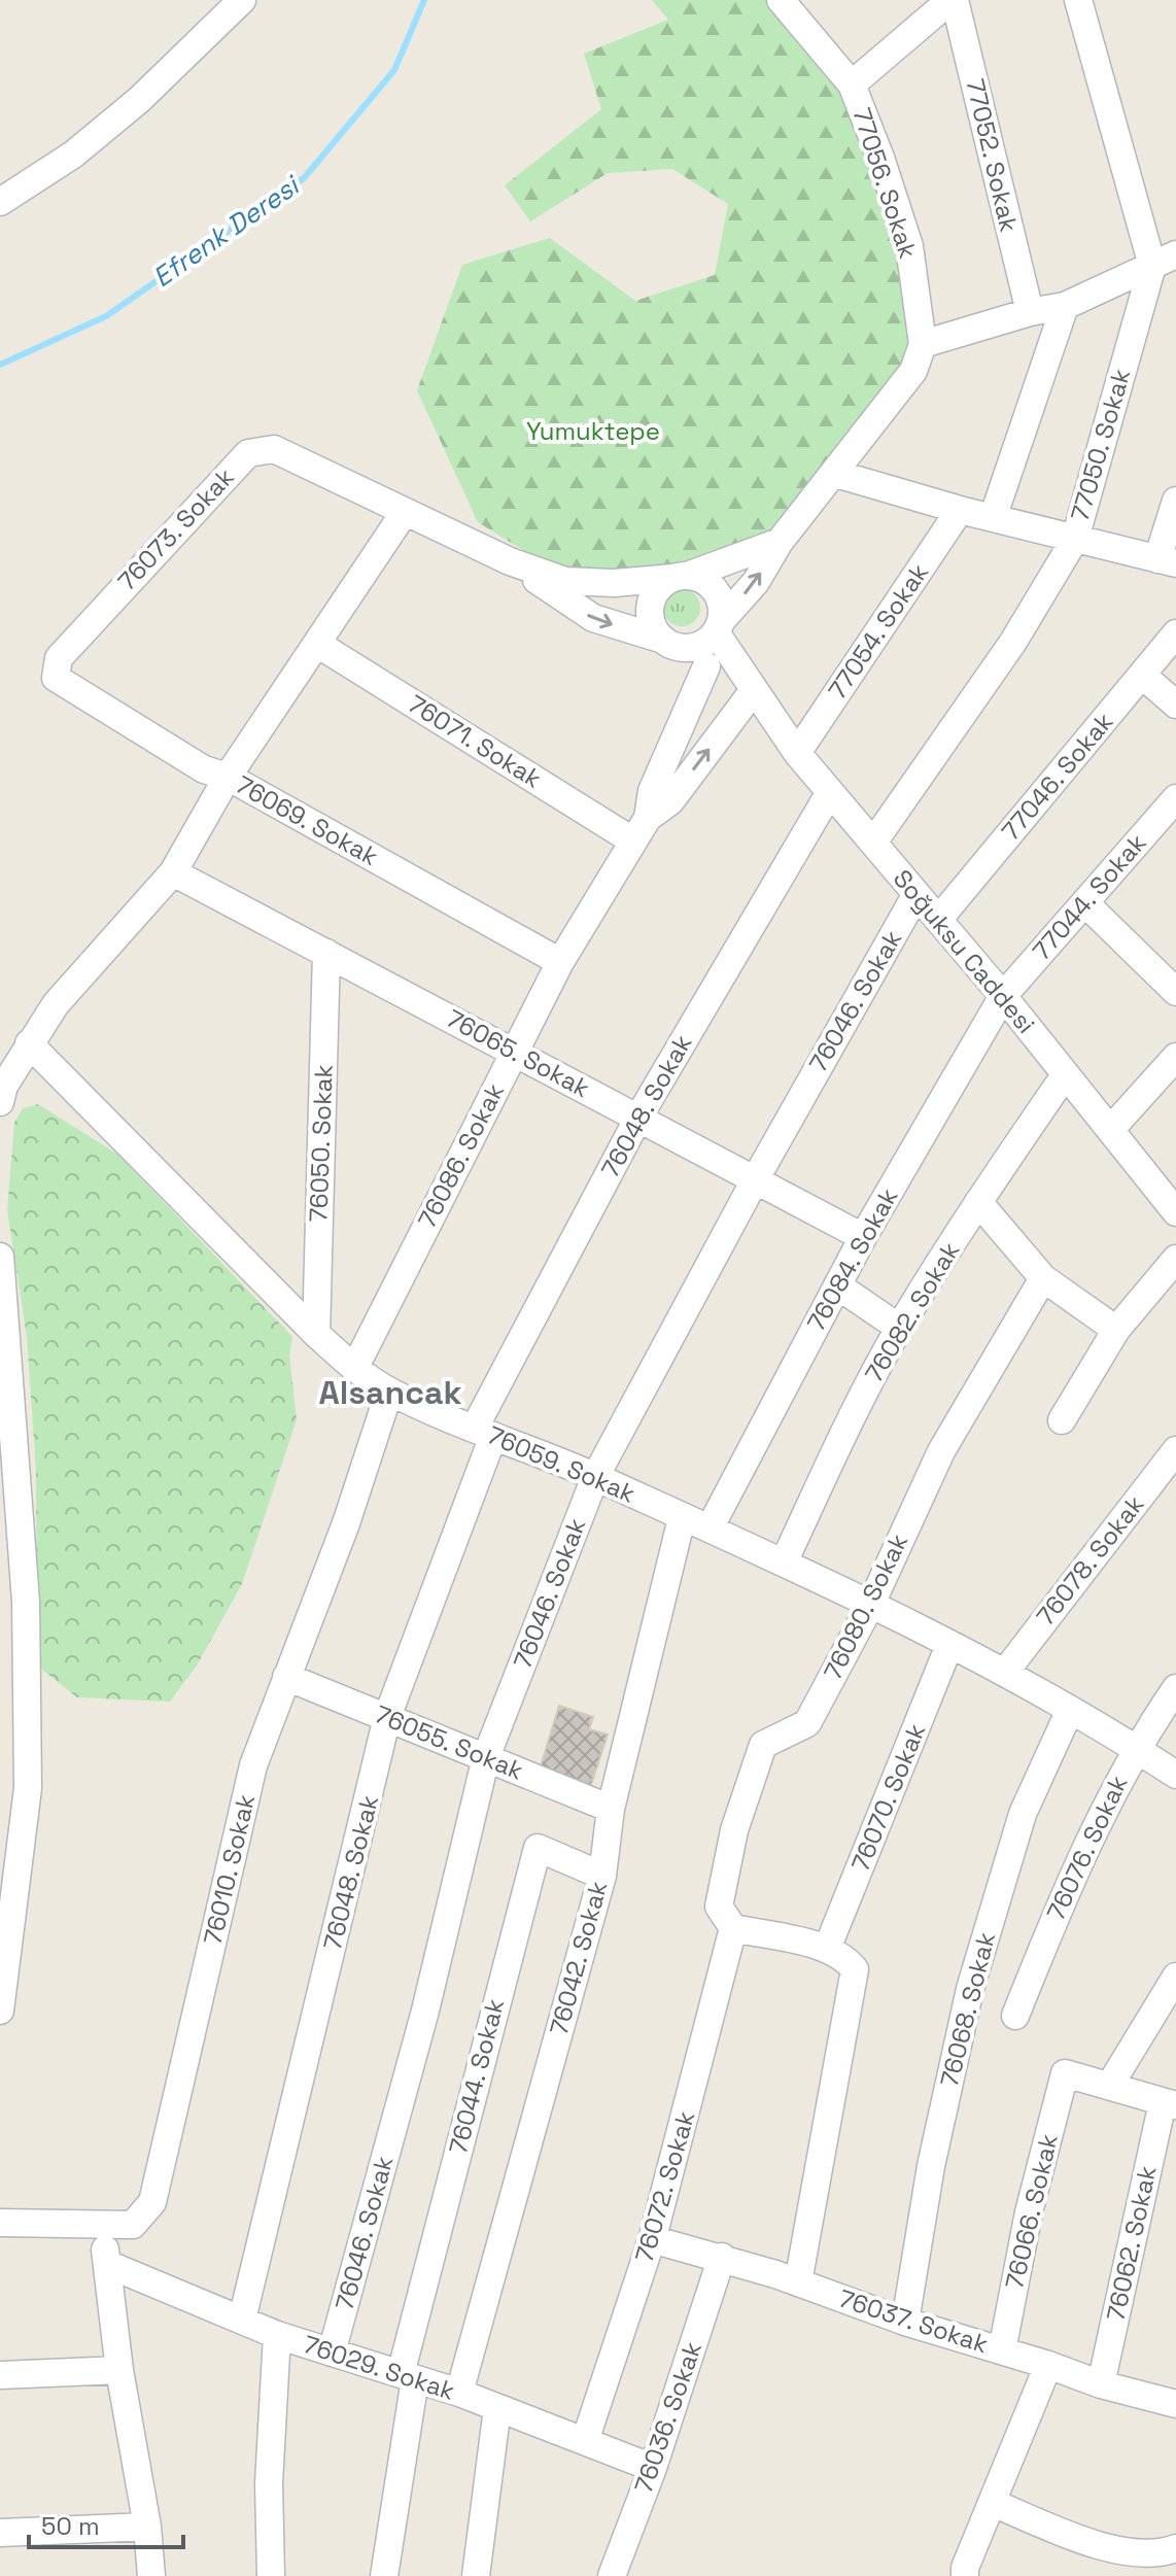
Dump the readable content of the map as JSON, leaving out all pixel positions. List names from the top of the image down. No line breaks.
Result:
{"streets":{"street":["77052. Sokak","77056. Sokak","77050. Sokak","76073. Sokak","77054. Sokak","76071. Sokak","77046. Sokak","76069. Sokak","77044. Sokak","Soğuksu Caddesi","76046. Sokak","76065. Sokak","76048. Sokak","76050. Sokak","76086. Sokak","76084. Sokak","76082. Sokak","76059. Sokak","76078. Sokak","76080. Sokak","76055. Sokak","76070. Sokak","76076. Sokak","76010. Sokak","76042. Sokak","76068. Sokak","76044. Sokak","76072. Sokak","76066. Sokak","76062. Sokak","76037. Sokak","76029. Sokak","76036. Sokak"]},"crossings":[["77050. Sokak","Soğuksu Caddesi"],["76073. Sokak","76069. Sokak"],["77054. Sokak","Soğuksu Caddesi"],["76071. Sokak","76086. Sokak"],["77046. Sokak","Soğuksu Caddesi"],["76069. Sokak","76086. Sokak"],["77044. Sokak","Soğuksu Caddesi"],["77044. Sokak","76084. Sokak"],["Soğuksu Caddesi","76046. Sokak"],["Soğuksu Caddesi","76048. Sokak"],["Soğuksu Caddesi","76086. Sokak"],["Soğuksu Caddesi","76084. Sokak"],["Soğuksu Caddesi","76082. Sokak"],["76046. Sokak","76065. Sokak"],["76046. Sokak","76059. Sokak"],["76046. Sokak","76055. Sokak"],["76046. Sokak","76029. Sokak"],["76065. Sokak","76048. Sokak"],["76065. Sokak","76050. Sokak"],["76065. Sokak","76086. Sokak"],["76065. Sokak","76084. Sokak"],["76048. Sokak","76059. Sokak"],["76048. Sokak","76055. Sokak"],["76048. Sokak","76029. Sokak"],["76050. Sokak","76059. Sokak"],["76086. Sokak","76059. Sokak"],["76084. Sokak","76059. Sokak"],["76082. Sokak","76059. Sokak"],["76059. Sokak","76078. Sokak"],["76059. Sokak","76080. Sokak"],["76059. Sokak","76070. Sokak"],["76059. Sokak","76076. Sokak"],["76059. Sokak","76010. Sokak"],["76059. Sokak","76042. Sokak"],["76059. Sokak","76068. Sokak"],["76080. Sokak","76072. Sokak"],["76055. Sokak","76010. Sokak"],["76055. Sokak","76042. Sokak"],["76042. Sokak","76044. Sokak"],["76042. Sokak","76029. Sokak"],["76068. Sokak","76037. Sokak"],["76044. Sokak","76029. Sokak"],["76072. Sokak","76037. Sokak"],["76072. Sokak","76029. Sokak"],["76066. Sokak","76037. Sokak"],["76062. Sokak","76037. Sokak"],["76037. Sokak","76036. Sokak"],["76029. Sokak","76036. Sokak"]],"districts":["Alsancak"],"water":["Efrenk Deresi"],"parks":["Yumuktepe"],"scale_bar":"50 m"}
